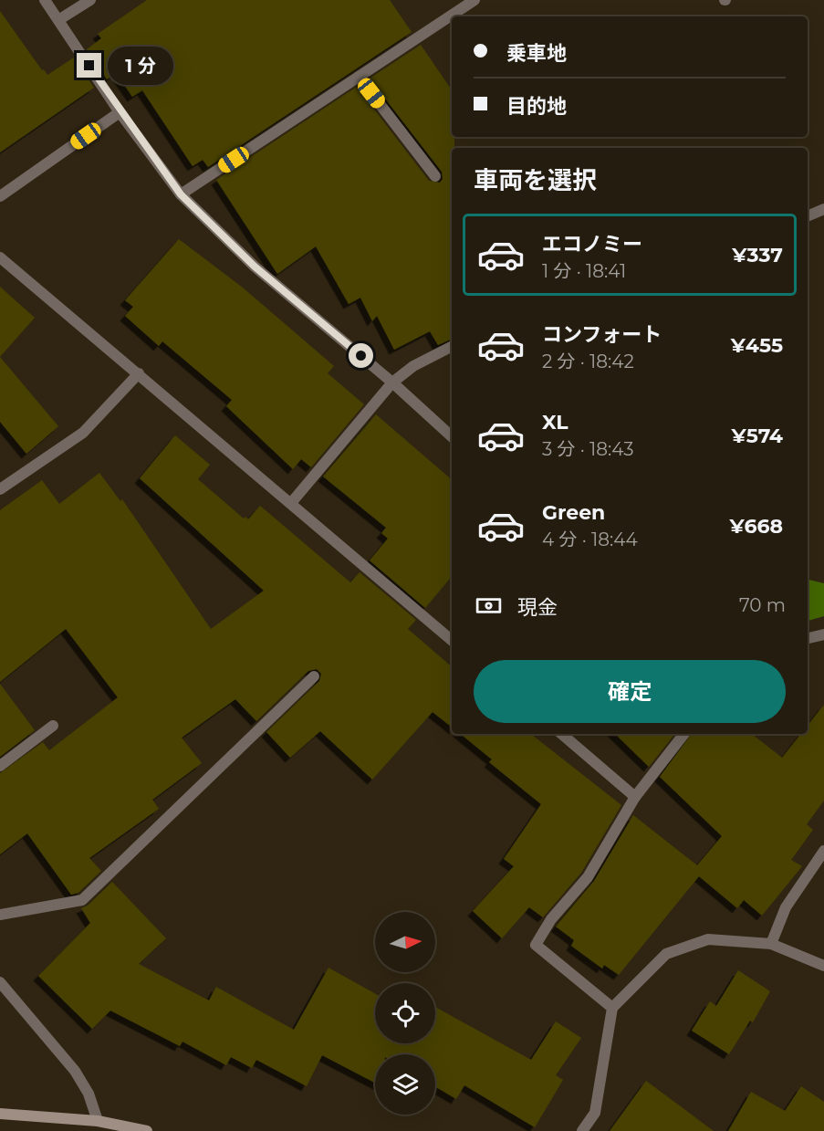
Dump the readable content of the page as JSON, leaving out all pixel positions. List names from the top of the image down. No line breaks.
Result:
{"north":"right","page":{"banner":["乗車地","目的地"],"bubble":"1 分","heading":"車両を選択","list":[{"name":"エコノミー","note":"1 分 · 18:41","value":"¥337"},{"name":"コンフォート","note":"2 分 · 18:42","value":"¥455"},{"name":"XL","note":"3 分 · 18:43","value":"¥574"},{"name":"Green","note":"4 分 · 18:44","value":"¥668"}],"pay":["現金","70 m"],"buttons":"確定"}}
